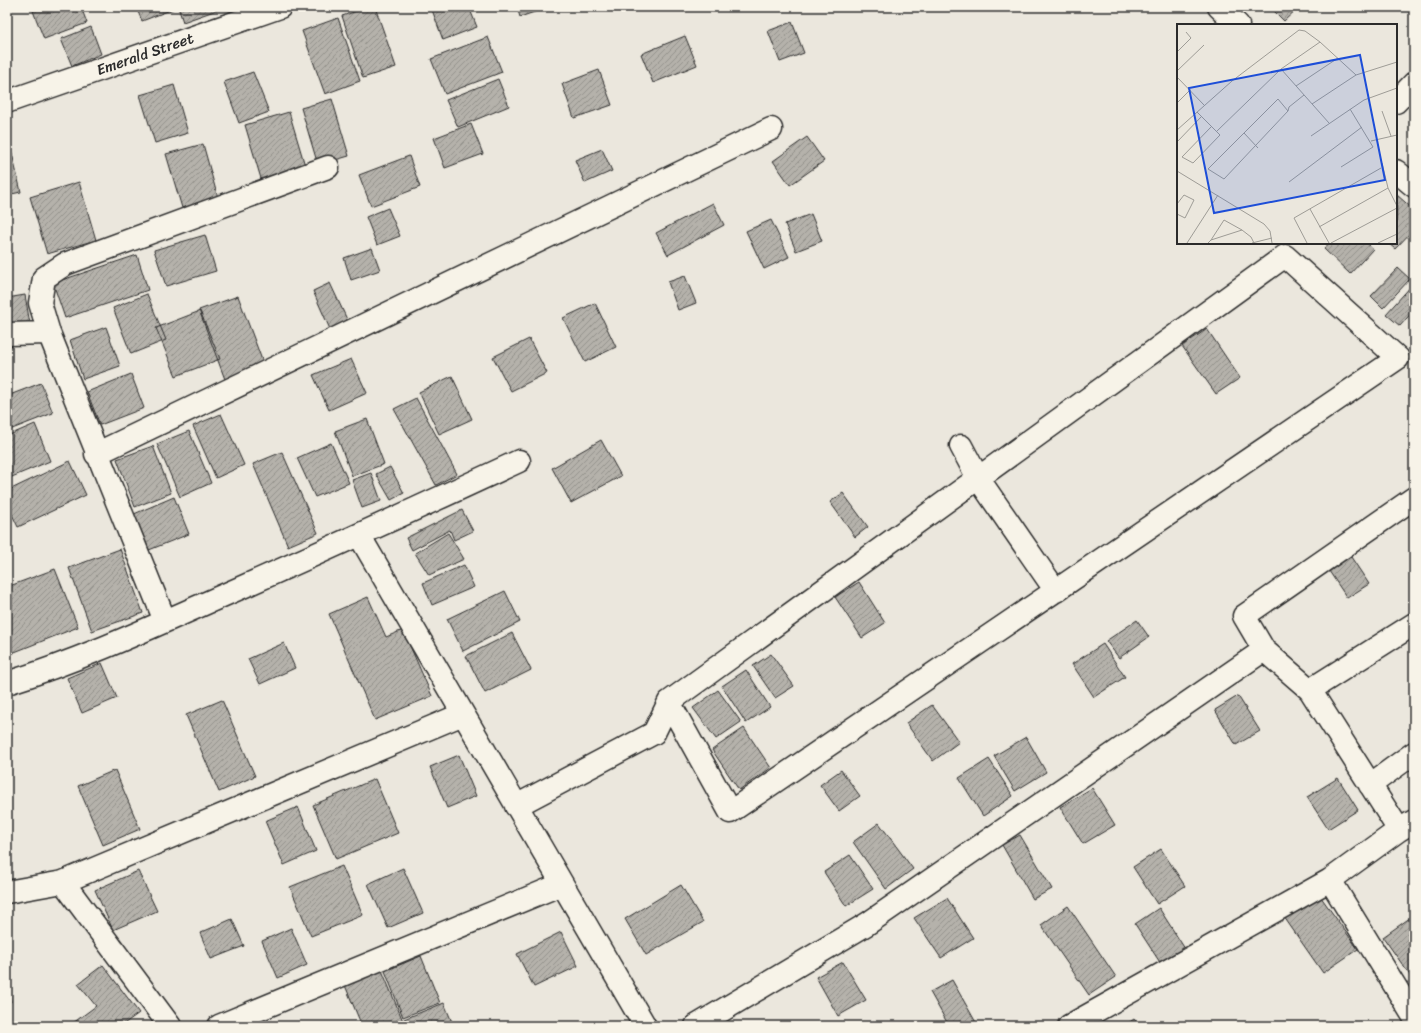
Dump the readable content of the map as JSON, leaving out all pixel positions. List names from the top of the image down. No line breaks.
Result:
{"streets":{"street":["Emerald Street"]}}
